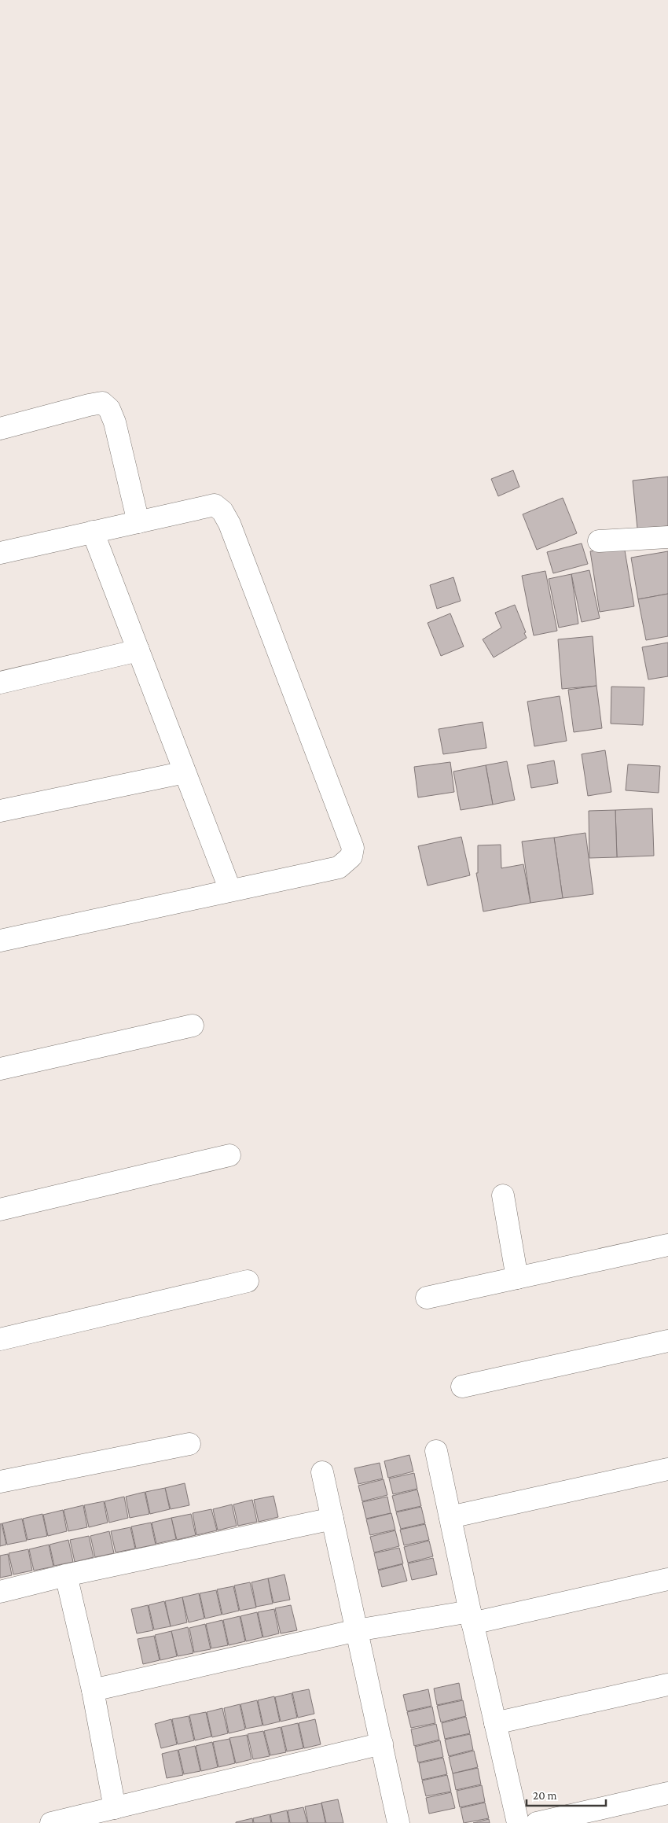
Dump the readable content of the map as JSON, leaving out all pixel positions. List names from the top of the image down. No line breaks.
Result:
{"scale_bar":"20 m"}
